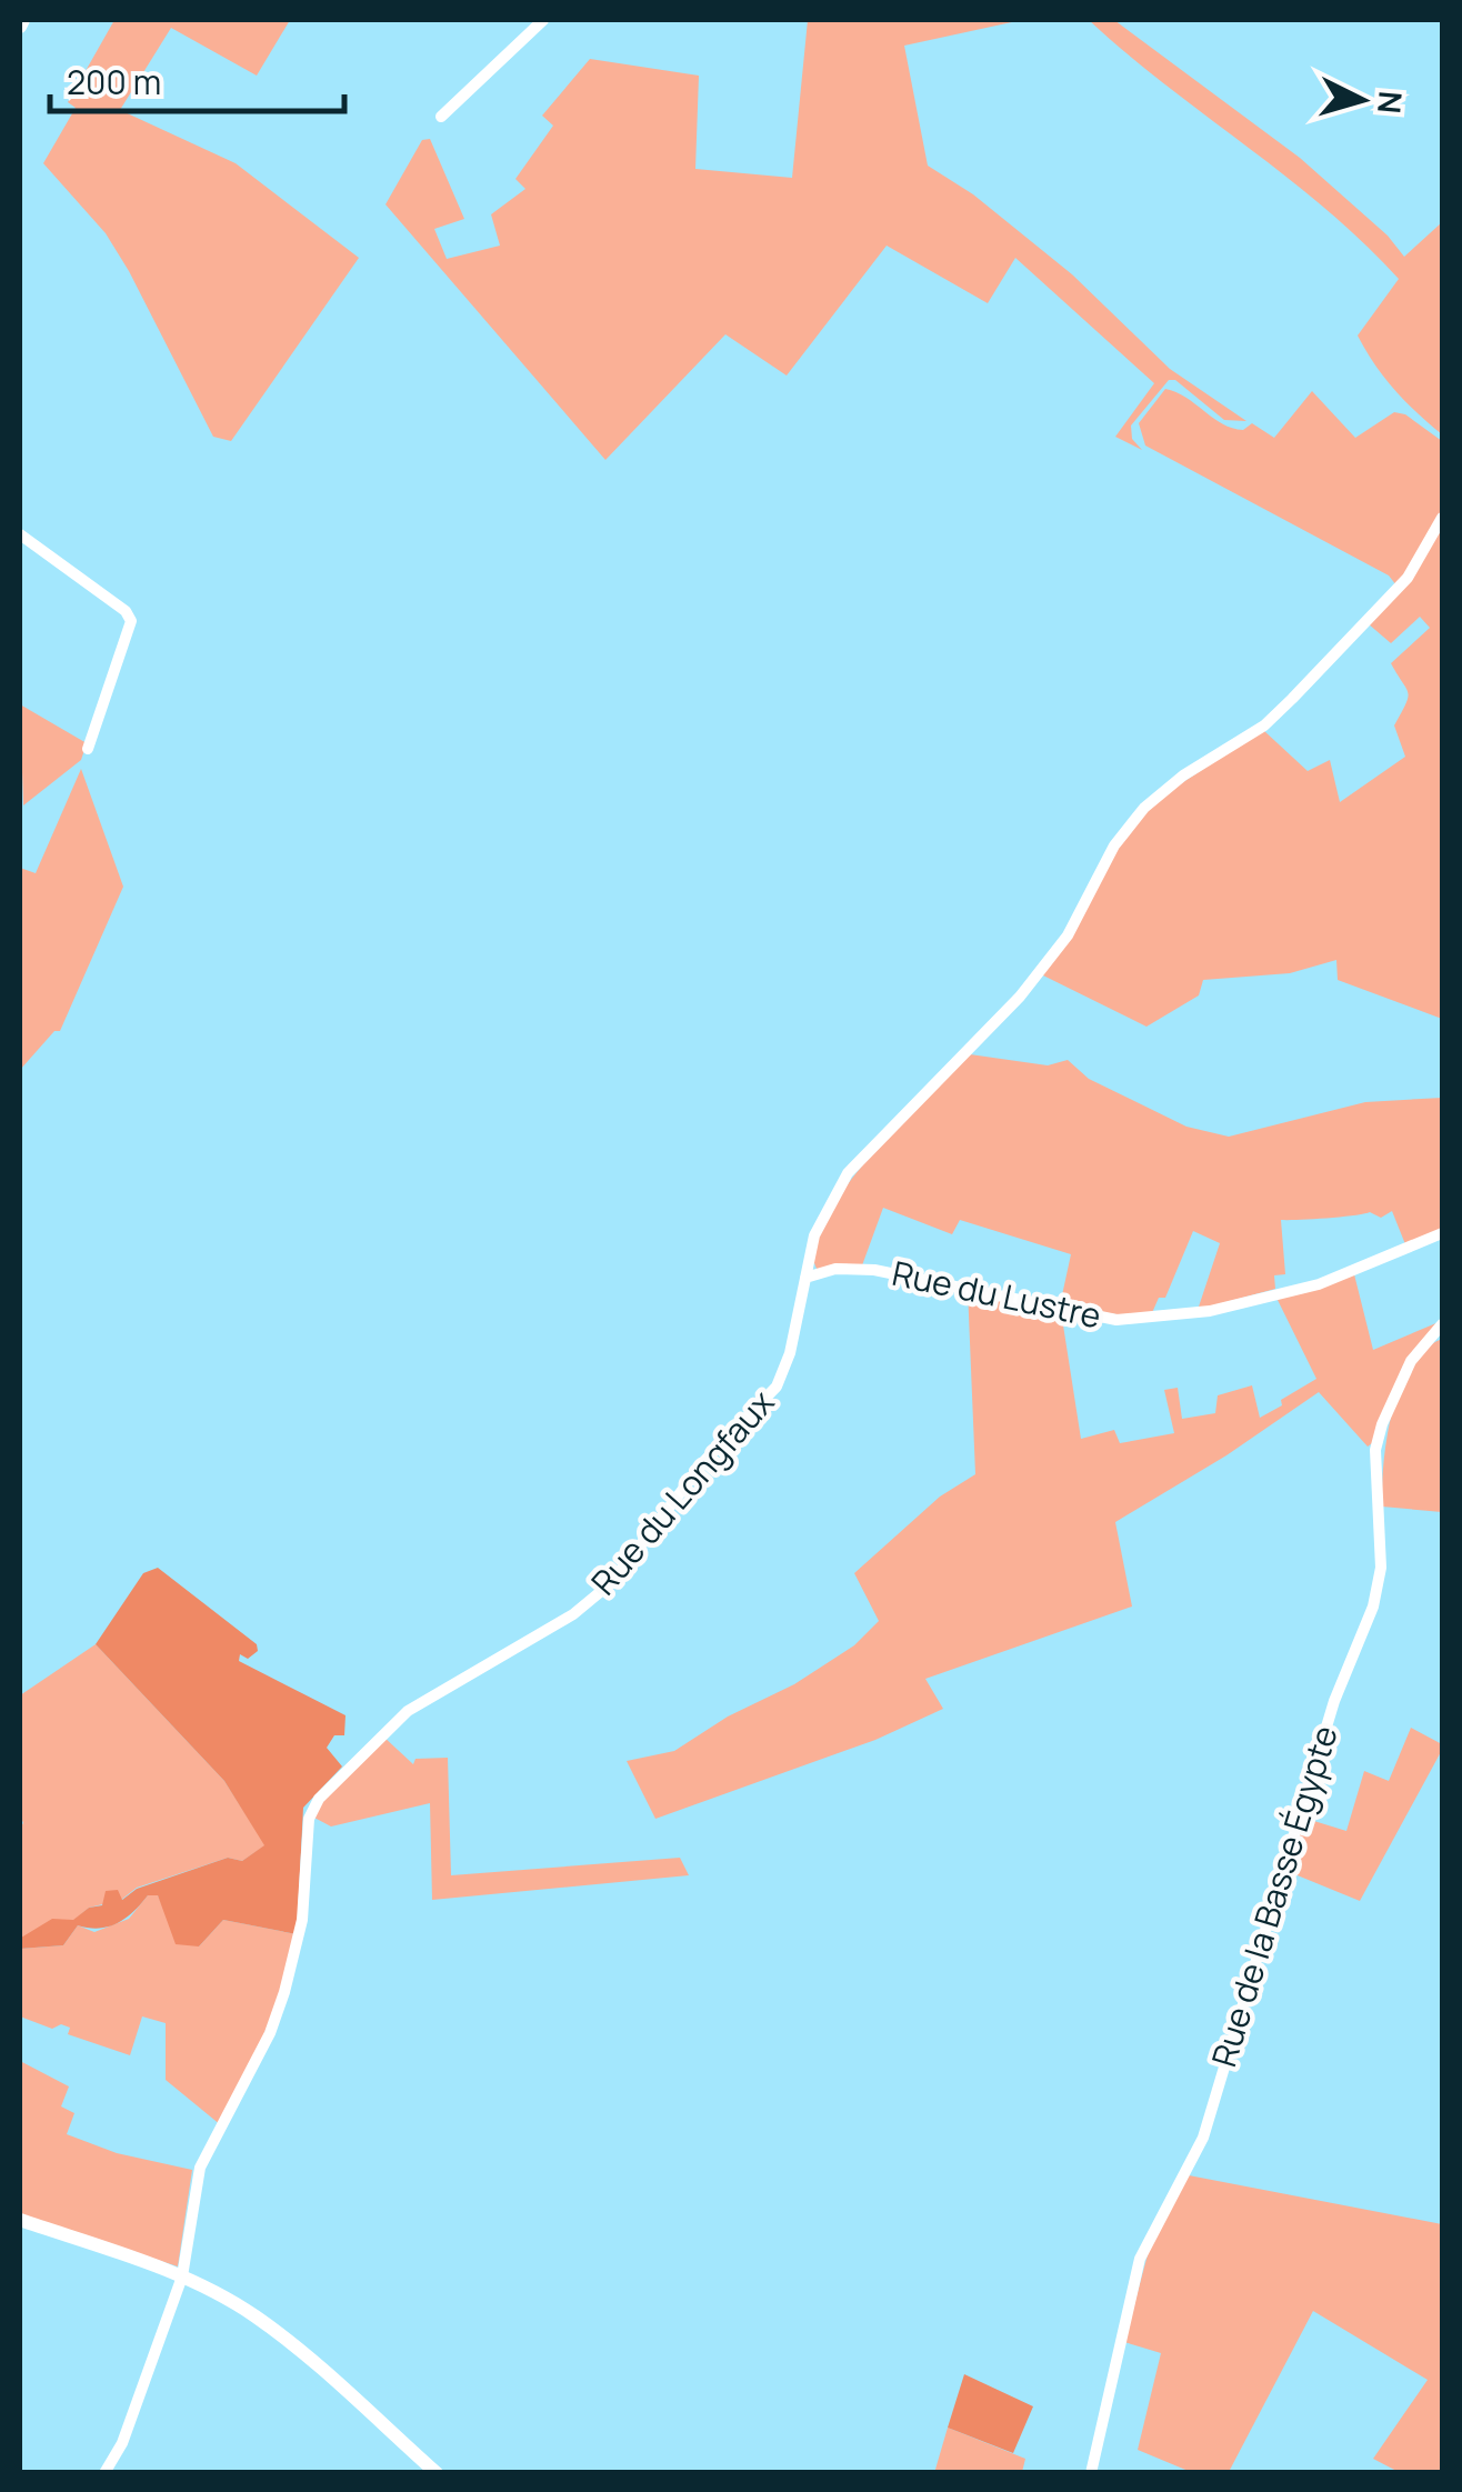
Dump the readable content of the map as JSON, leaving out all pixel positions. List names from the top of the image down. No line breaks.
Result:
{"streets":{"street":["Rue du Lustre","Rue du Longfaux","Rue de la Basse Égypte"]},"crossings":[["Rue du Lustre","Rue du Longfaux"]],"scale_bar":"200 m","north":"right"}
